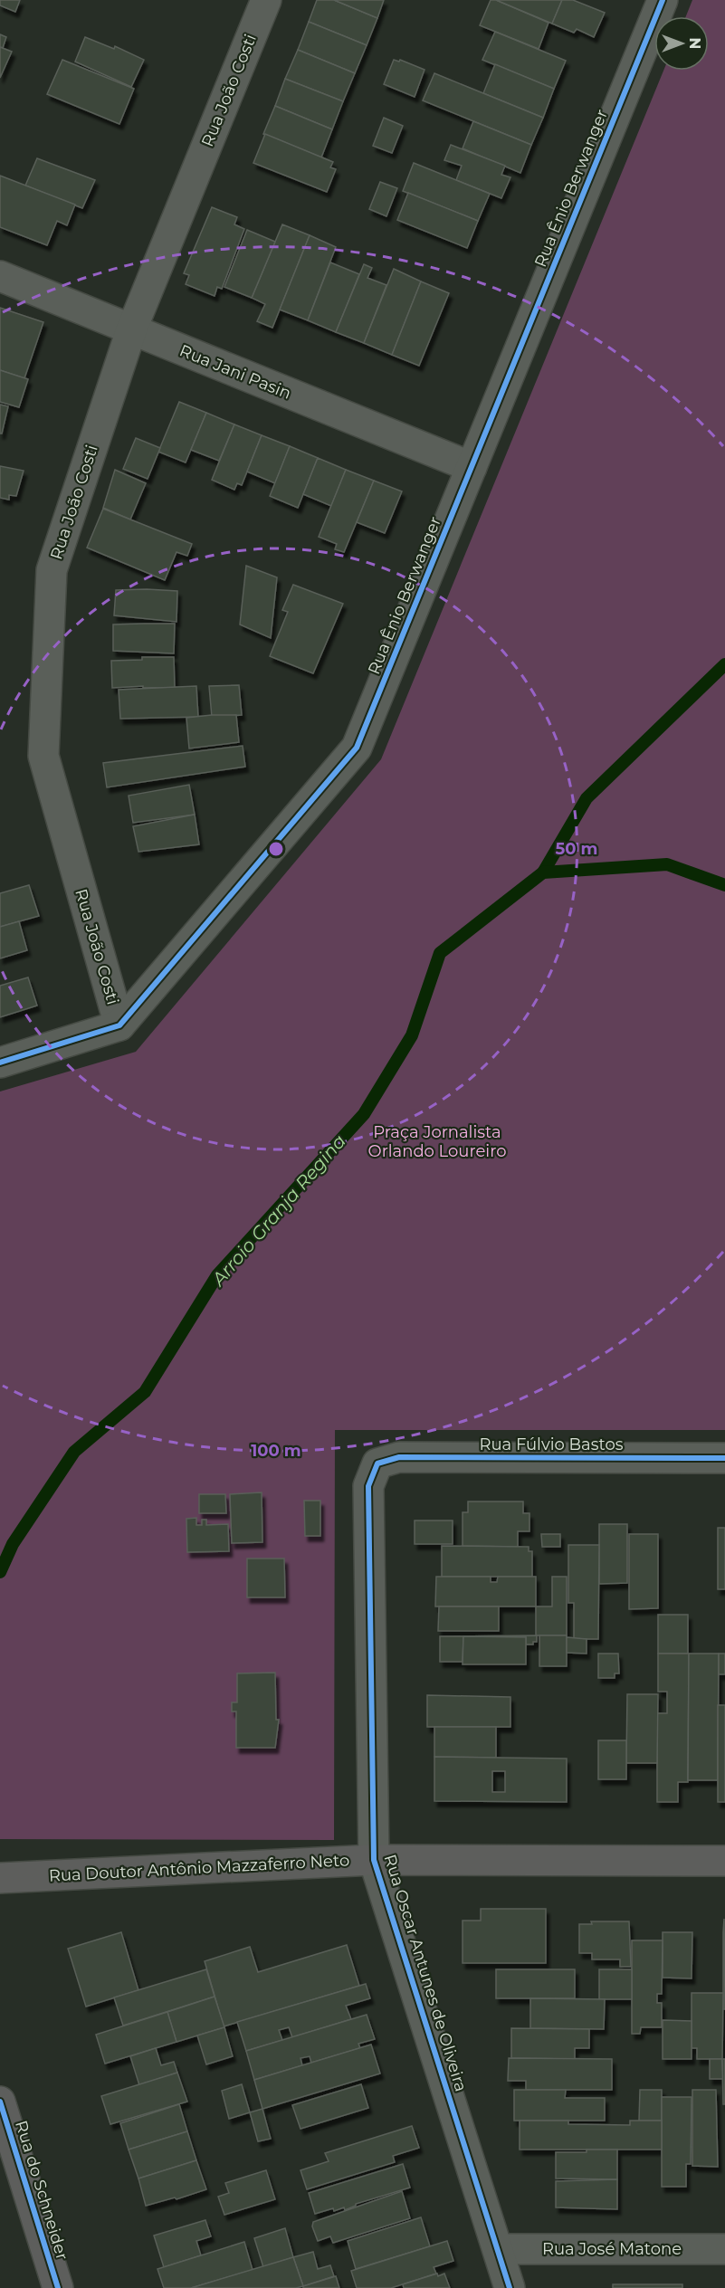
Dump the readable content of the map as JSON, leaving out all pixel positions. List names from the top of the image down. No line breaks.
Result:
{"streets":{"street":["Rua João Costi","Rua Ênio Berwanger","Rua Jani Pasin","Rua Fúlvio Bastos","Rua Doutor Antônio Mazzaferro Neto","Rua Oscar Antunes de Oliveira","Rua do Schneider","Rua José Matone"]},"crossings":[["Rua João Costi","Rua Ênio Berwanger"],["Rua João Costi","Rua Jani Pasin"],["Rua Ênio Berwanger","Rua Jani Pasin"],["Rua Fúlvio Bastos","Rua Oscar Antunes de Oliveira"],["Rua Doutor Antônio Mazzaferro Neto","Rua Oscar Antunes de Oliveira"],["Rua Oscar Antunes de Oliveira","Rua José Matone"]],"water":["Arroio Granja Regina"],"parks":["Praça Jornalista Orlando Loureiro"],"north":"right","rings":["50 m","100 m"]}
